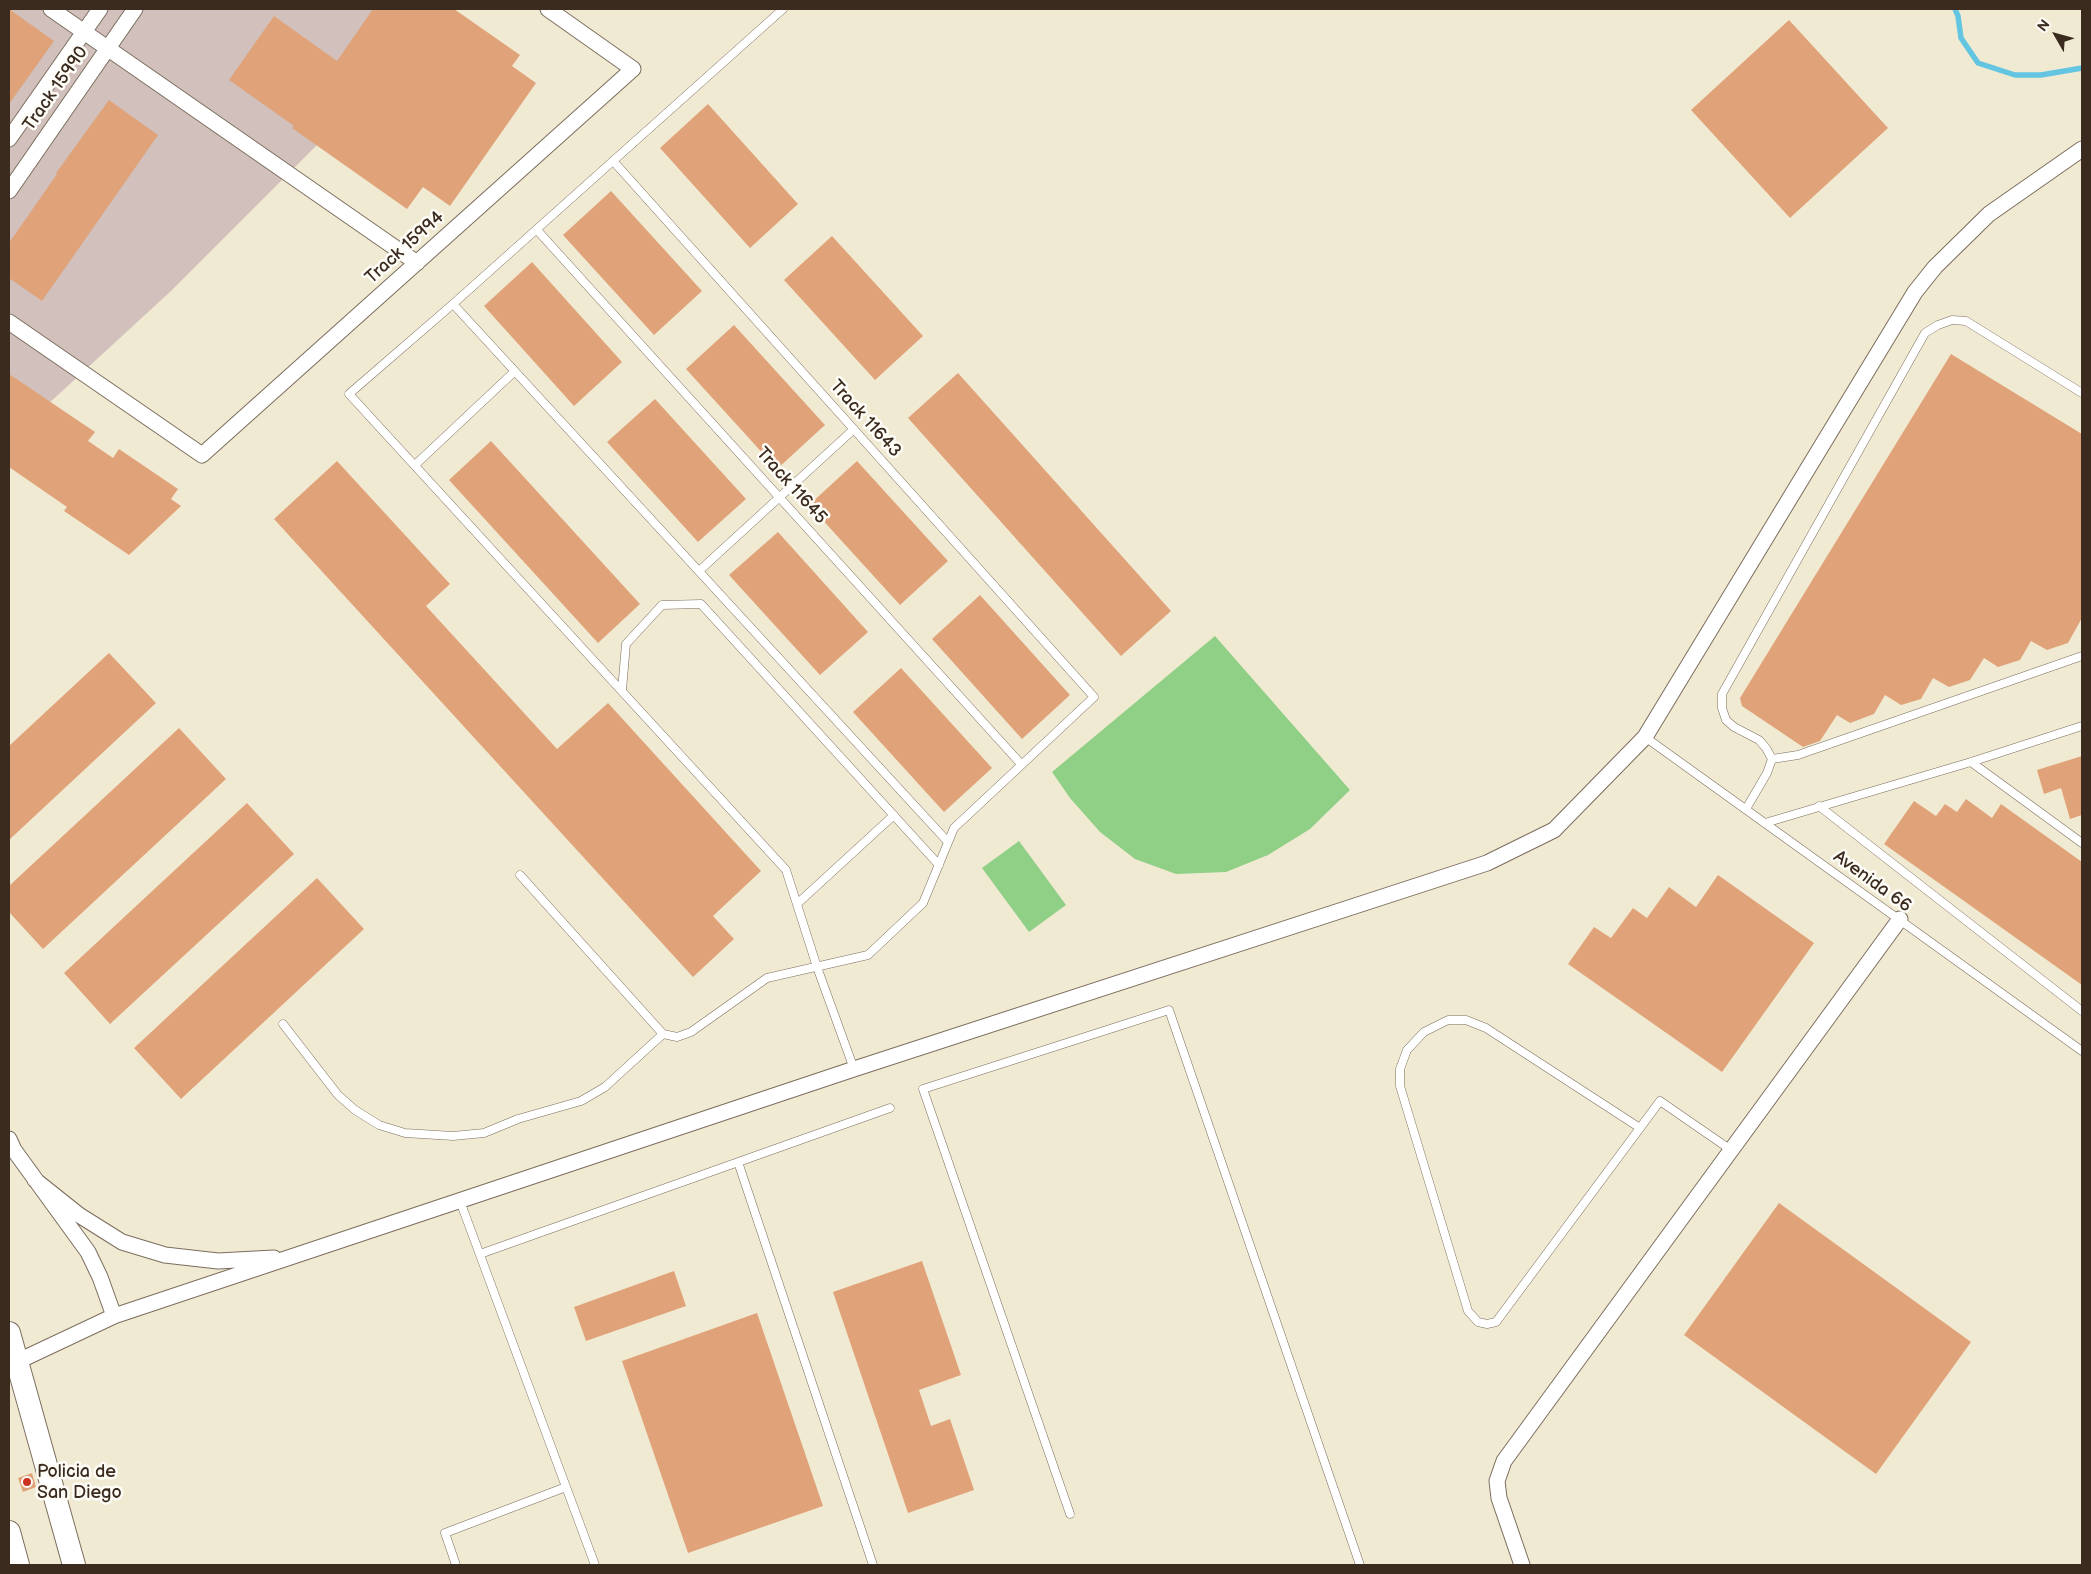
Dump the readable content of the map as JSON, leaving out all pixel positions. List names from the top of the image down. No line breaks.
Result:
{"streets":{"street":["Track 15990","Track 15994"],"lane":["Track 11643","Track 11645","Avenida 66"]},"crossings":[["Track 11643","Track 11645"]],"places":["Policia de San Diego"],"north":"top left"}
